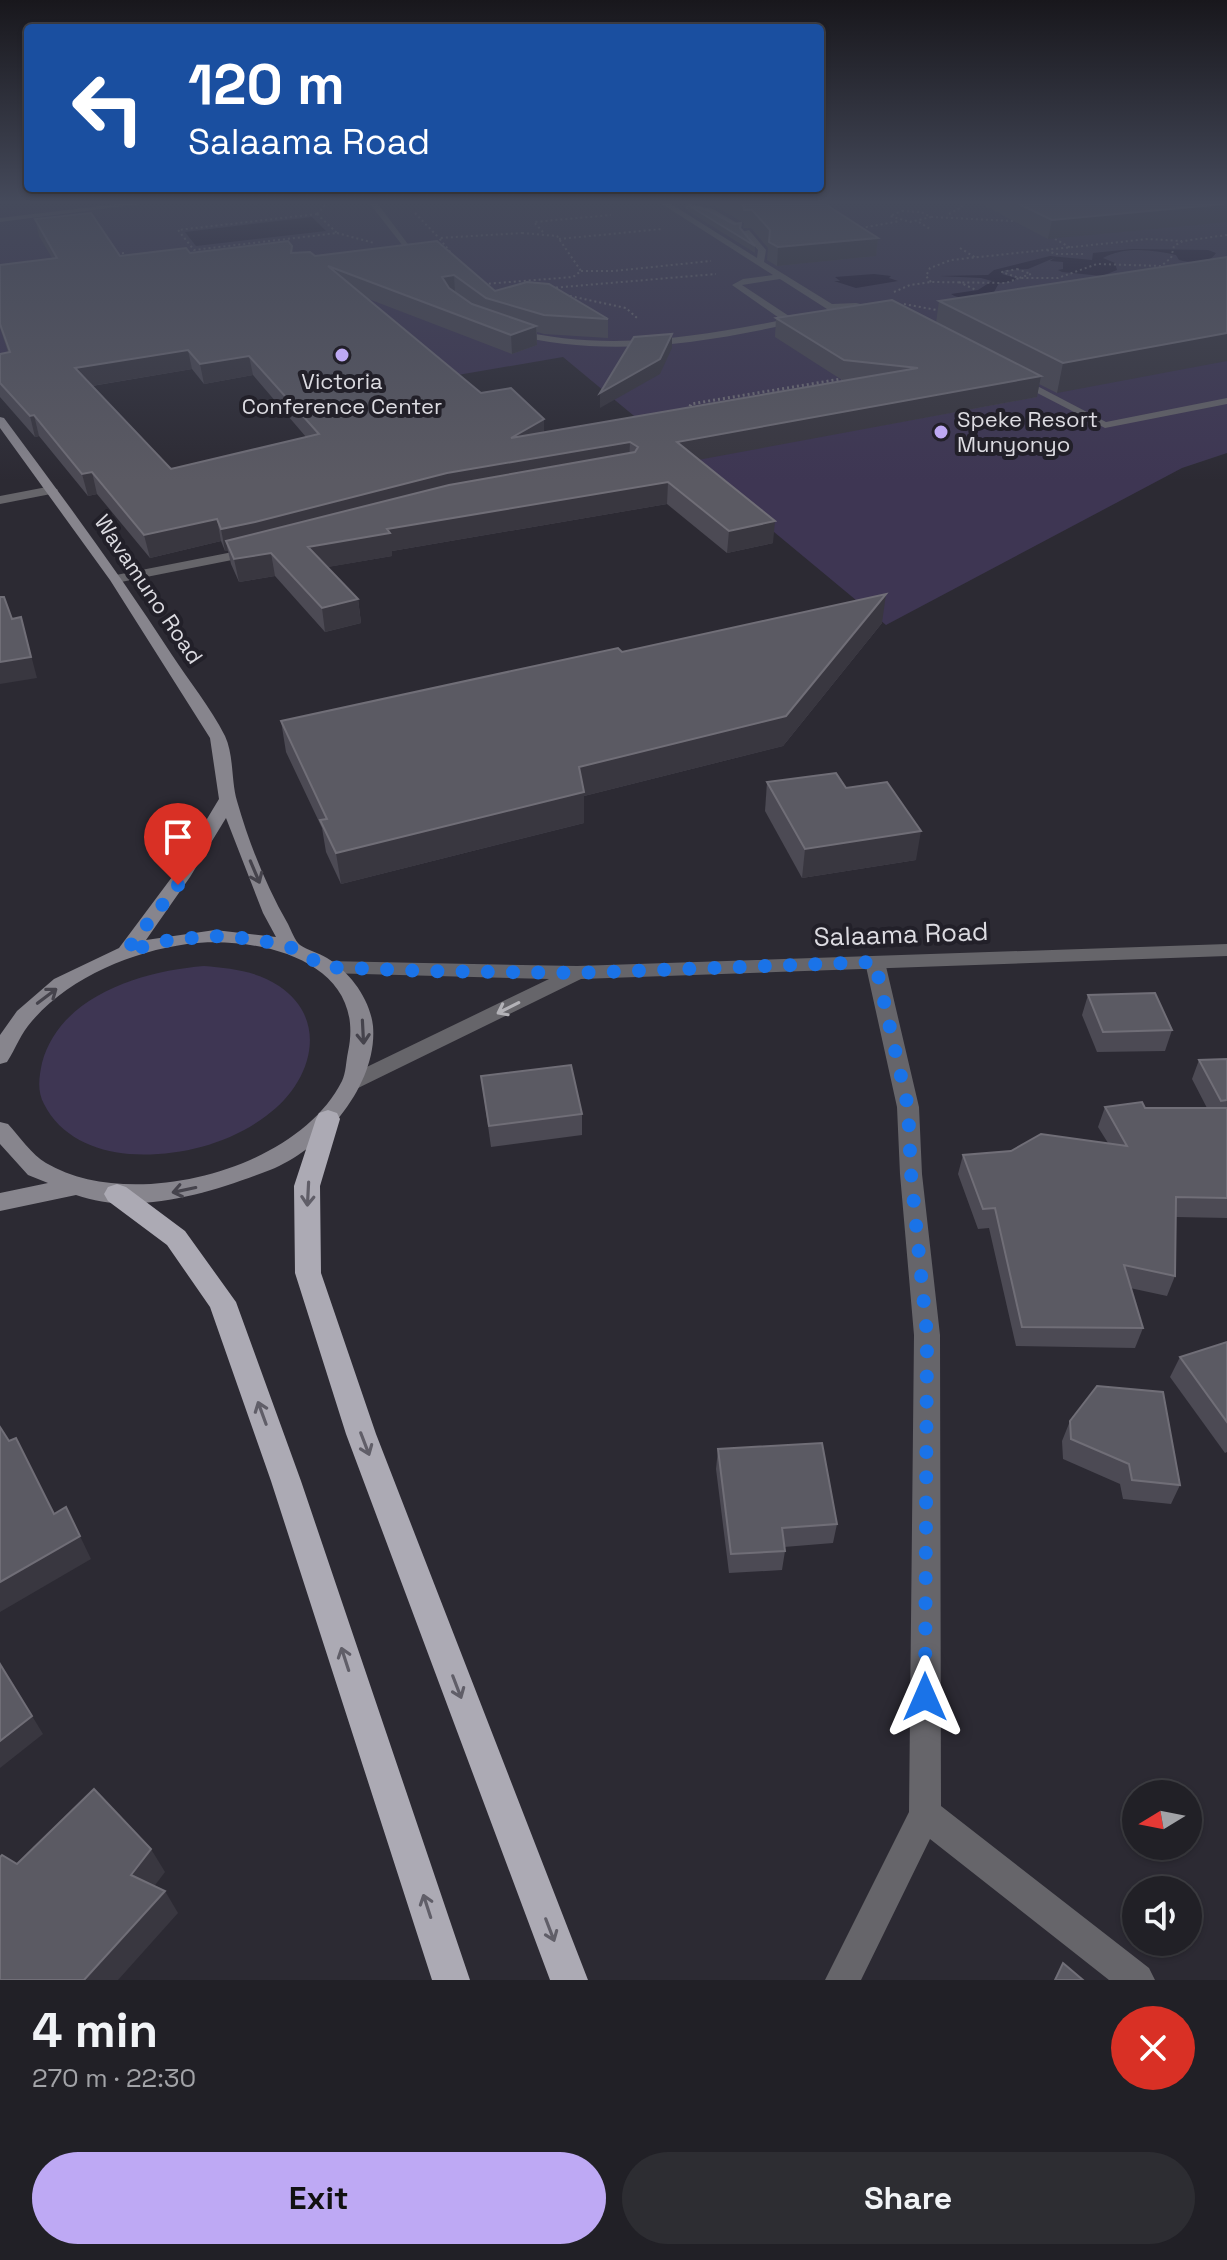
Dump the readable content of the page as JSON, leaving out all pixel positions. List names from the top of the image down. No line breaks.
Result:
{"streets":{"main road":["Wavamuno Road"],"street":["Salaama Road"]},"places":["Victoria Conference Center","Speke Resort Munyonyo"],"north":"left","page":{"turn":["120 m","Salaama Road"],"heading":["4 min","270 m · 22:30"],"buttons":["Exit","Share"]}}
